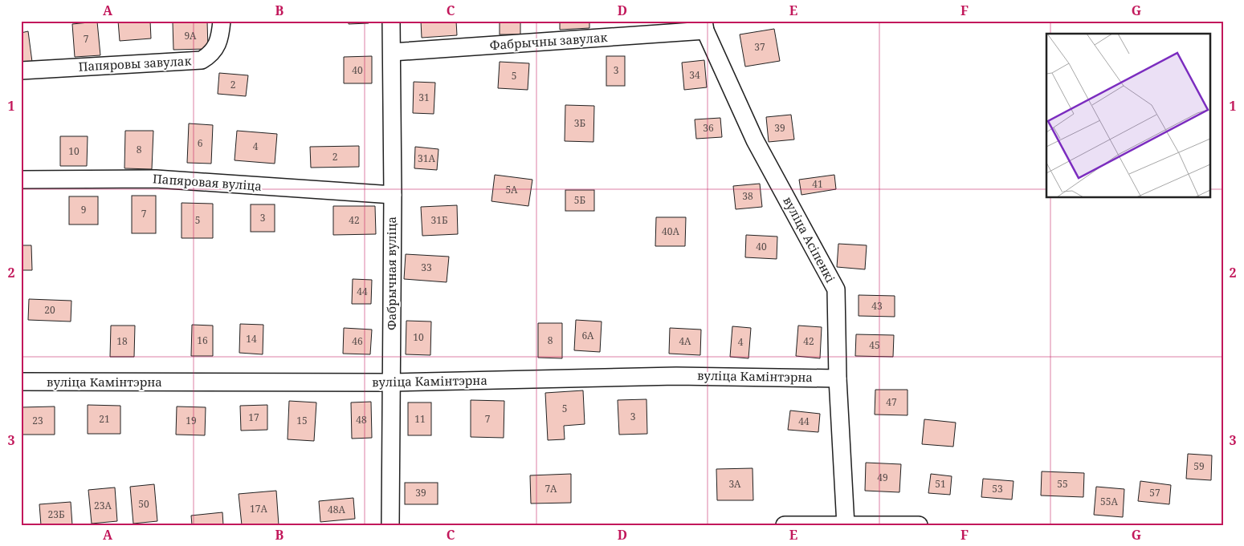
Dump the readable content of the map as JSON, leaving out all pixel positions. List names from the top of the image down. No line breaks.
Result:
{"streets":{"street":["Фабрычны завулак","Папяровы завулак","Папяровая вуліца","вуліца Асіпенкі","Фабрычная вуліца","вуліца Камінтэрна"]},"crossings":[["Фабрычны завулак","вуліца Асіпенкі"],["Фабрычны завулак","Фабрычная вуліца"],["Папяровая вуліца","Фабрычная вуліца"],["вуліца Асіпенкі","вуліца Камінтэрна"],["Фабрычная вуліца","вуліца Камінтэрна"]],"house_numbers":["9А","7","37","40","3","34","5","2","31","3Б","36","39","6","4","8","10","2","31А","41","5А","38","5Б","9","7","3","5","42","31Б","40А","40","33","44","43","20","6А","10","14","16","8","18","46","4А","42","4","45","47","5","3","17","21","11","7","48","23","19","15","44","59","49","3А","51","55","7А","53","39","57","55А","50","23А","17А","48А","23Б"],"grid":{"columns":["A","B","C","D","E","F","G"],"rows":["1","2","3"]}}
